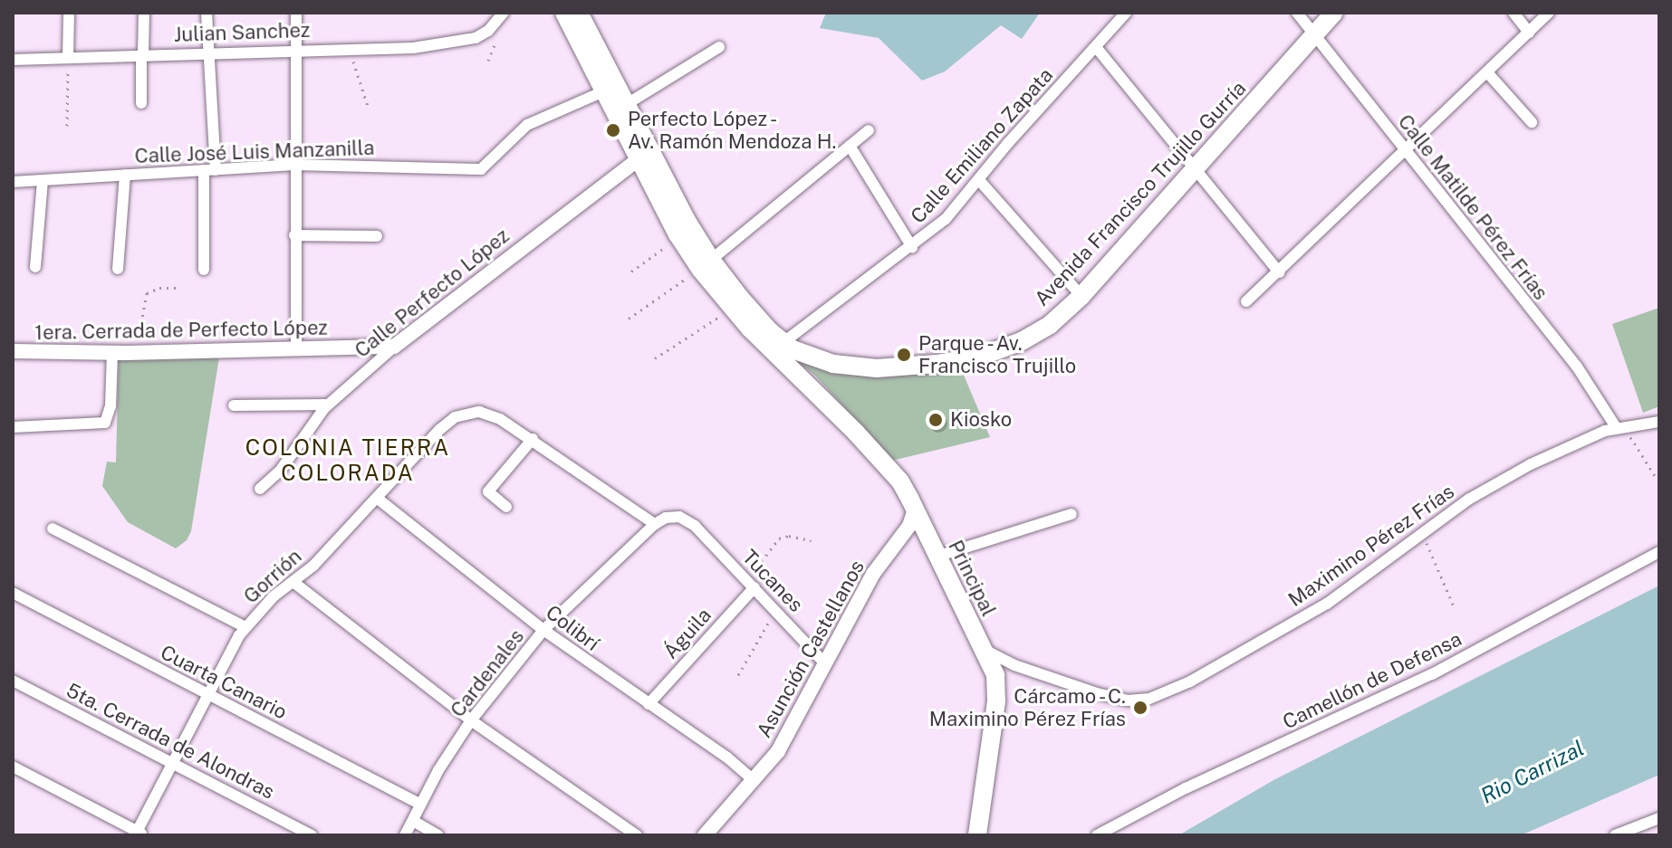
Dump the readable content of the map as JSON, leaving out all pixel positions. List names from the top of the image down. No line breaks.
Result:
{"streets":{"main road":["Avenida Francisco Trujillo Gurría","Principal"],"street":["Julian Sanchez","Calle Emiliano Zapata","Calle José Luis Manzanilla","Calle Matilde Pérez Frías","Calle Perfecto López","1era. Cerrada de Perfecto López","Maximino Pérez Frías","Gorrión","Tucanes","Colibrí","Águila","Asunción Castellanos","Cardenales","Camellón de Defensa","Cuarta Canario","5ta. Cerrada de Alondras"]},"crossings":[["Calle Emiliano Zapata","Avenida Francisco Trujillo Gurría"],["Avenida Francisco Trujillo Gurría","Calle Matilde Pérez Frías"],["Calle Matilde Pérez Frías","Maximino Pérez Frías"],["Calle Perfecto López","1era. Cerrada de Perfecto López"],["Maximino Pérez Frías","Principal"],["Gorrión","Colibrí"],["Gorrión","Cuarta Canario"],["Gorrión","5ta. Cerrada de Alondras"],["Principal","Asunción Castellanos"],["Tucanes","Águila"],["Tucanes","Asunción Castellanos"],["Tucanes","Cardenales"],["Colibrí","Águila"],["Colibrí","Asunción Castellanos"],["Colibrí","Cardenales"],["Cardenales","Cuarta Canario"]],"districts":["COLONIA TIERRA COLORADA"],"water":["Rio Carrizal"],"places":["Perfecto López - Av. Ramón Mendoza H.","Parque - Av. Francisco Trujillo","Kiosko","Cárcamo - C. Maximino Pérez Frías"]}
